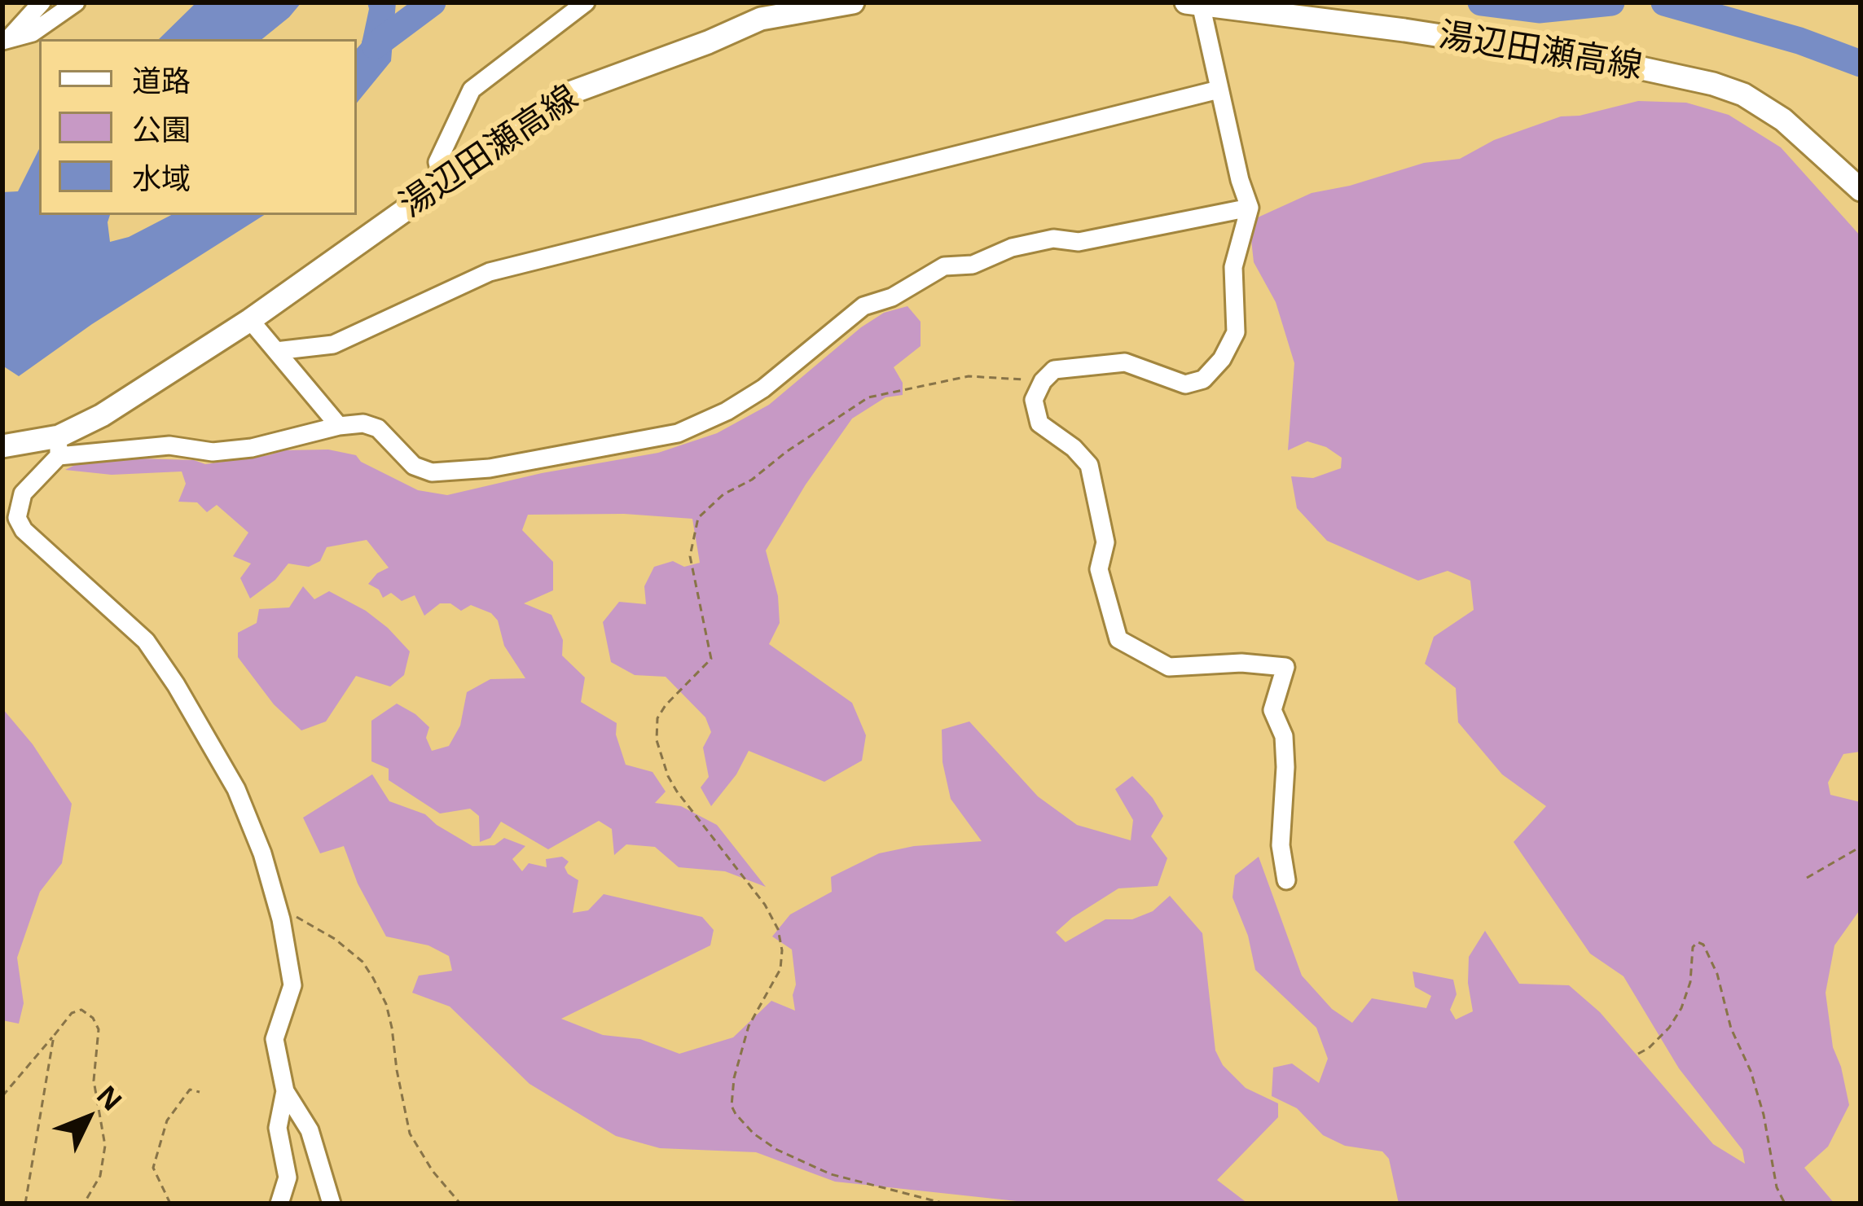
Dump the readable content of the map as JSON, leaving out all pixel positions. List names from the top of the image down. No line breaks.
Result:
{"streets":{"main road":["湯辺田瀬高線"]},"legend":["道路","公園","水域"],"north":"top right"}
